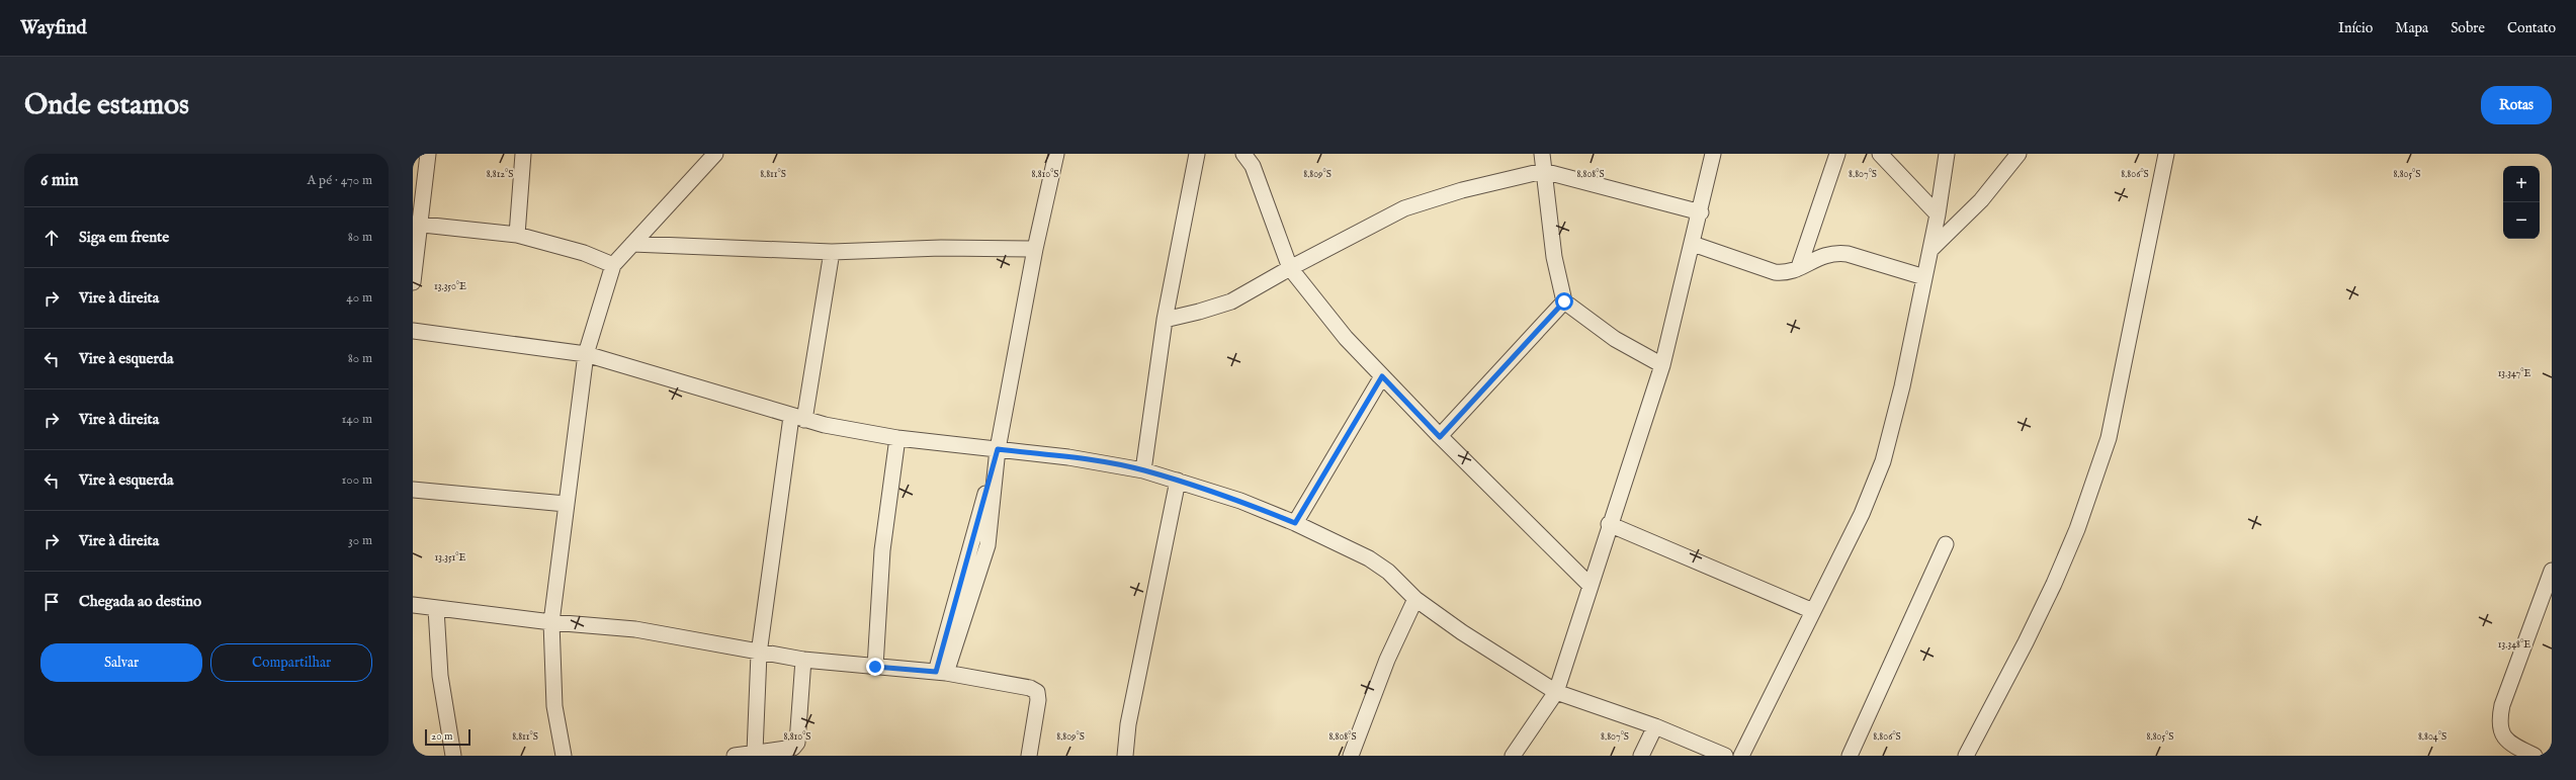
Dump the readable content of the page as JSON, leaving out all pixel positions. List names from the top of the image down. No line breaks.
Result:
{"scale_bar":"20 m","page":{"header":"Wayfind","nav":["Início","Mapa","Sobre","Contato"],"buttons":["Rotas",["Salvar","Compartilhar"]],"title":"Onde estamos","heading":["6 min","A pé · 470 m"],"map_buttons":["+","−"],"list":[["Siga em frente","80 m"],["Vire à direita","40 m"],["Vire à esquerda","80 m"],["Vire à direita","140 m"],["Vire à esquerda","100 m"],["Vire à direita","30 m"],"Chegada ao destino"],"scale":"20 m"},"coordinates":["8.812°S","8.811°S","8.810°S","8.809°S","8.808°S","8.807°S","8.806°S","8.805°S","13.350°E","13.347°E","13.351°E","13.348°E","8.804°S"]}
